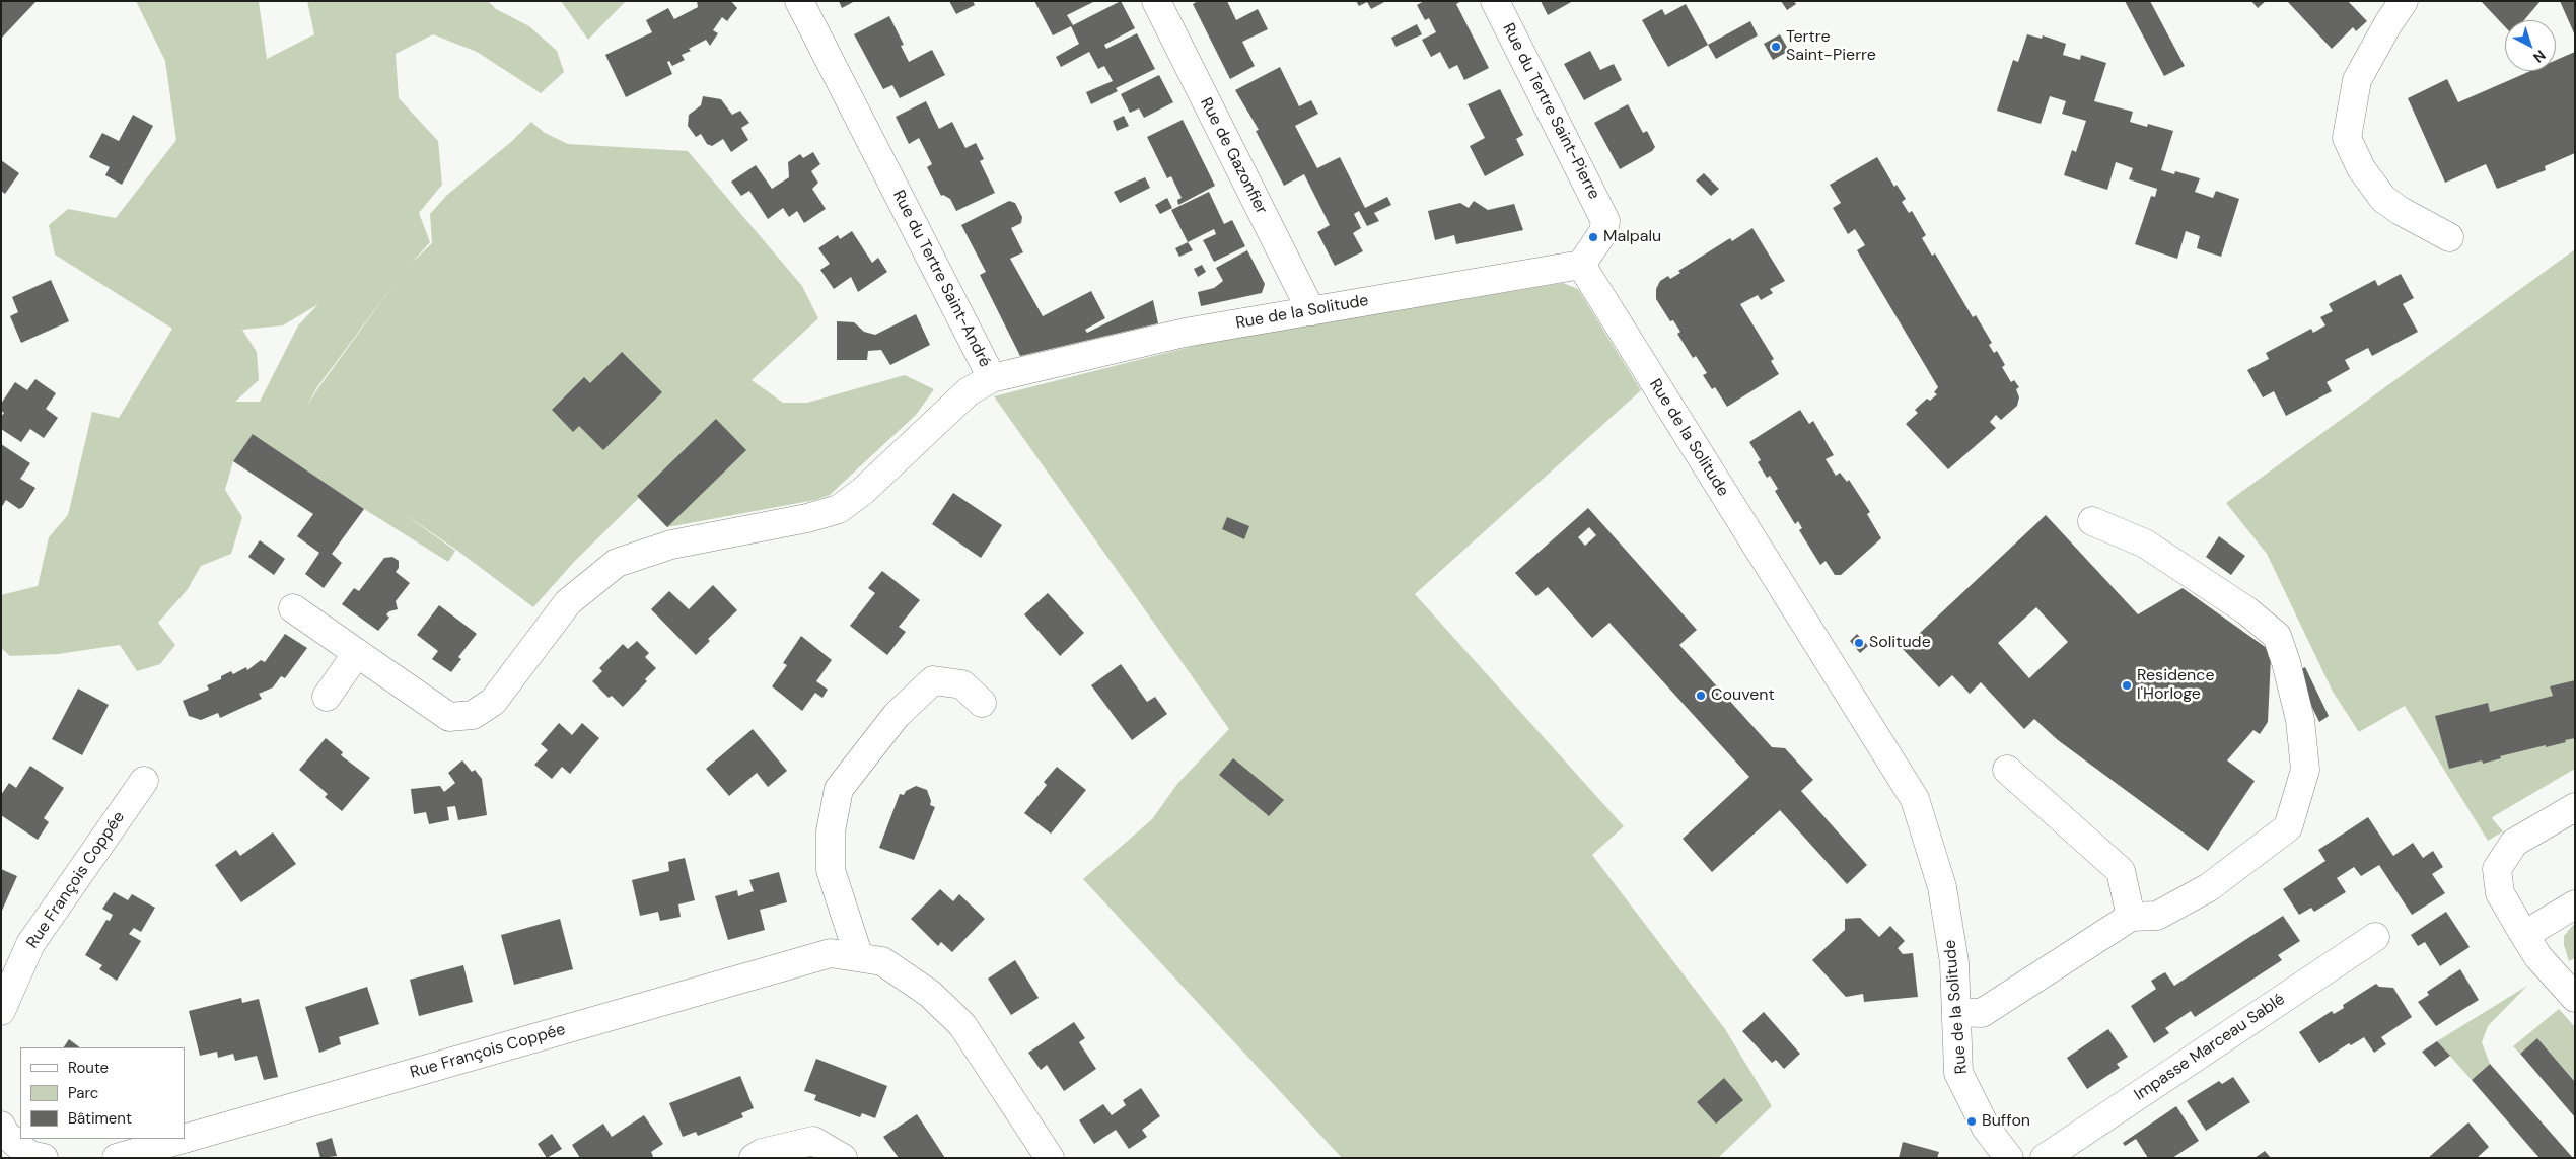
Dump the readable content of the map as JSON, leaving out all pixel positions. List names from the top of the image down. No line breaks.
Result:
{"streets":{"street":["Rue du Tertre Saint-Pierre","Rue de Gazonfier","Rue du Tertre Saint-André","Rue de la Solitude","Rue François Coppée","Impasse Marceau Sablé"]},"crossings":[["Rue du Tertre Saint-Pierre","Rue de la Solitude"],["Rue de Gazonfier","Rue de la Solitude"],["Rue du Tertre Saint-André","Rue de la Solitude"]],"places":["Tertre Saint-Pierre","Malpalu","Solitude","Residence l'Horloge","Couvent","Buffon"],"legend":["Route","Parc","Bâtiment"],"north":"bottom right"}
